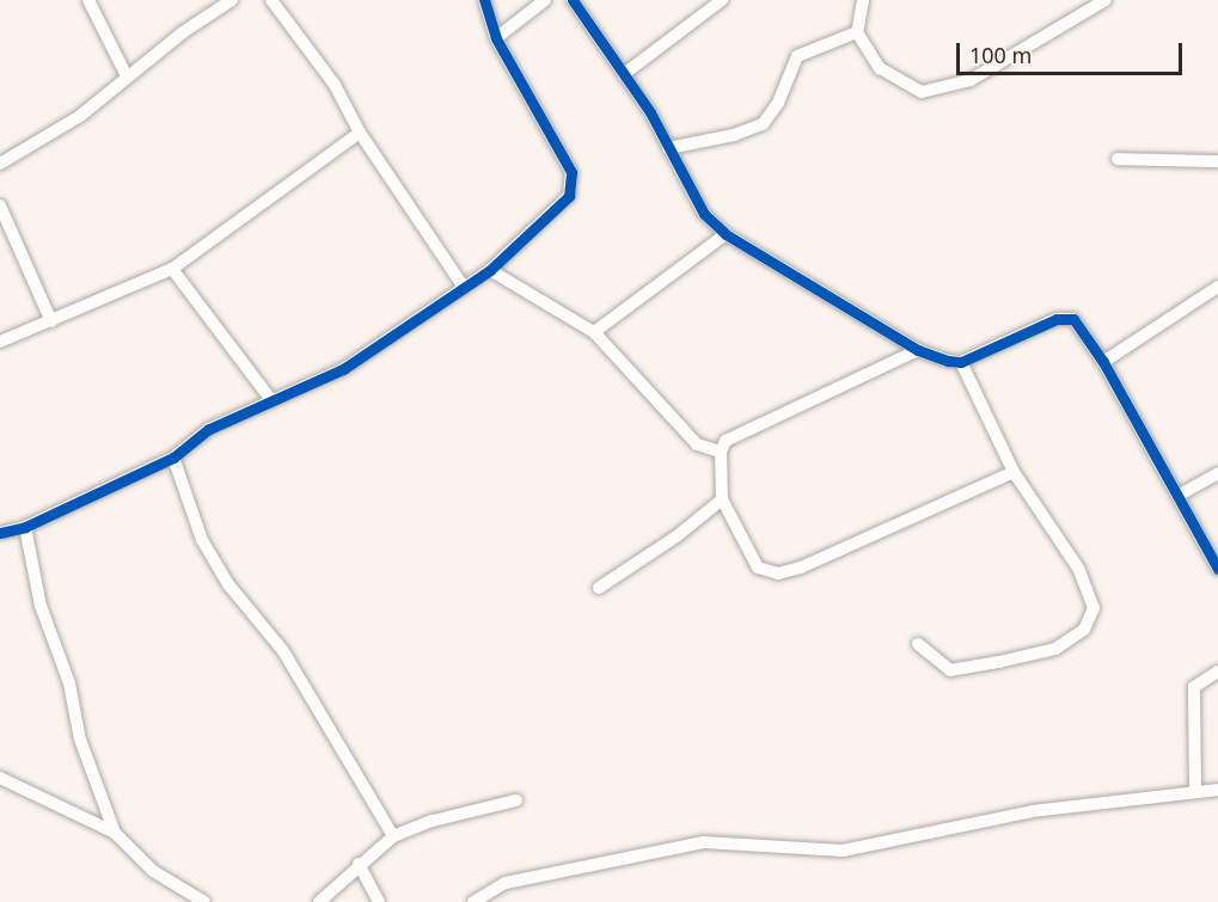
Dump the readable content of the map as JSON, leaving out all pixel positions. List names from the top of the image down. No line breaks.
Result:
{"scale_bar":"100 m"}
